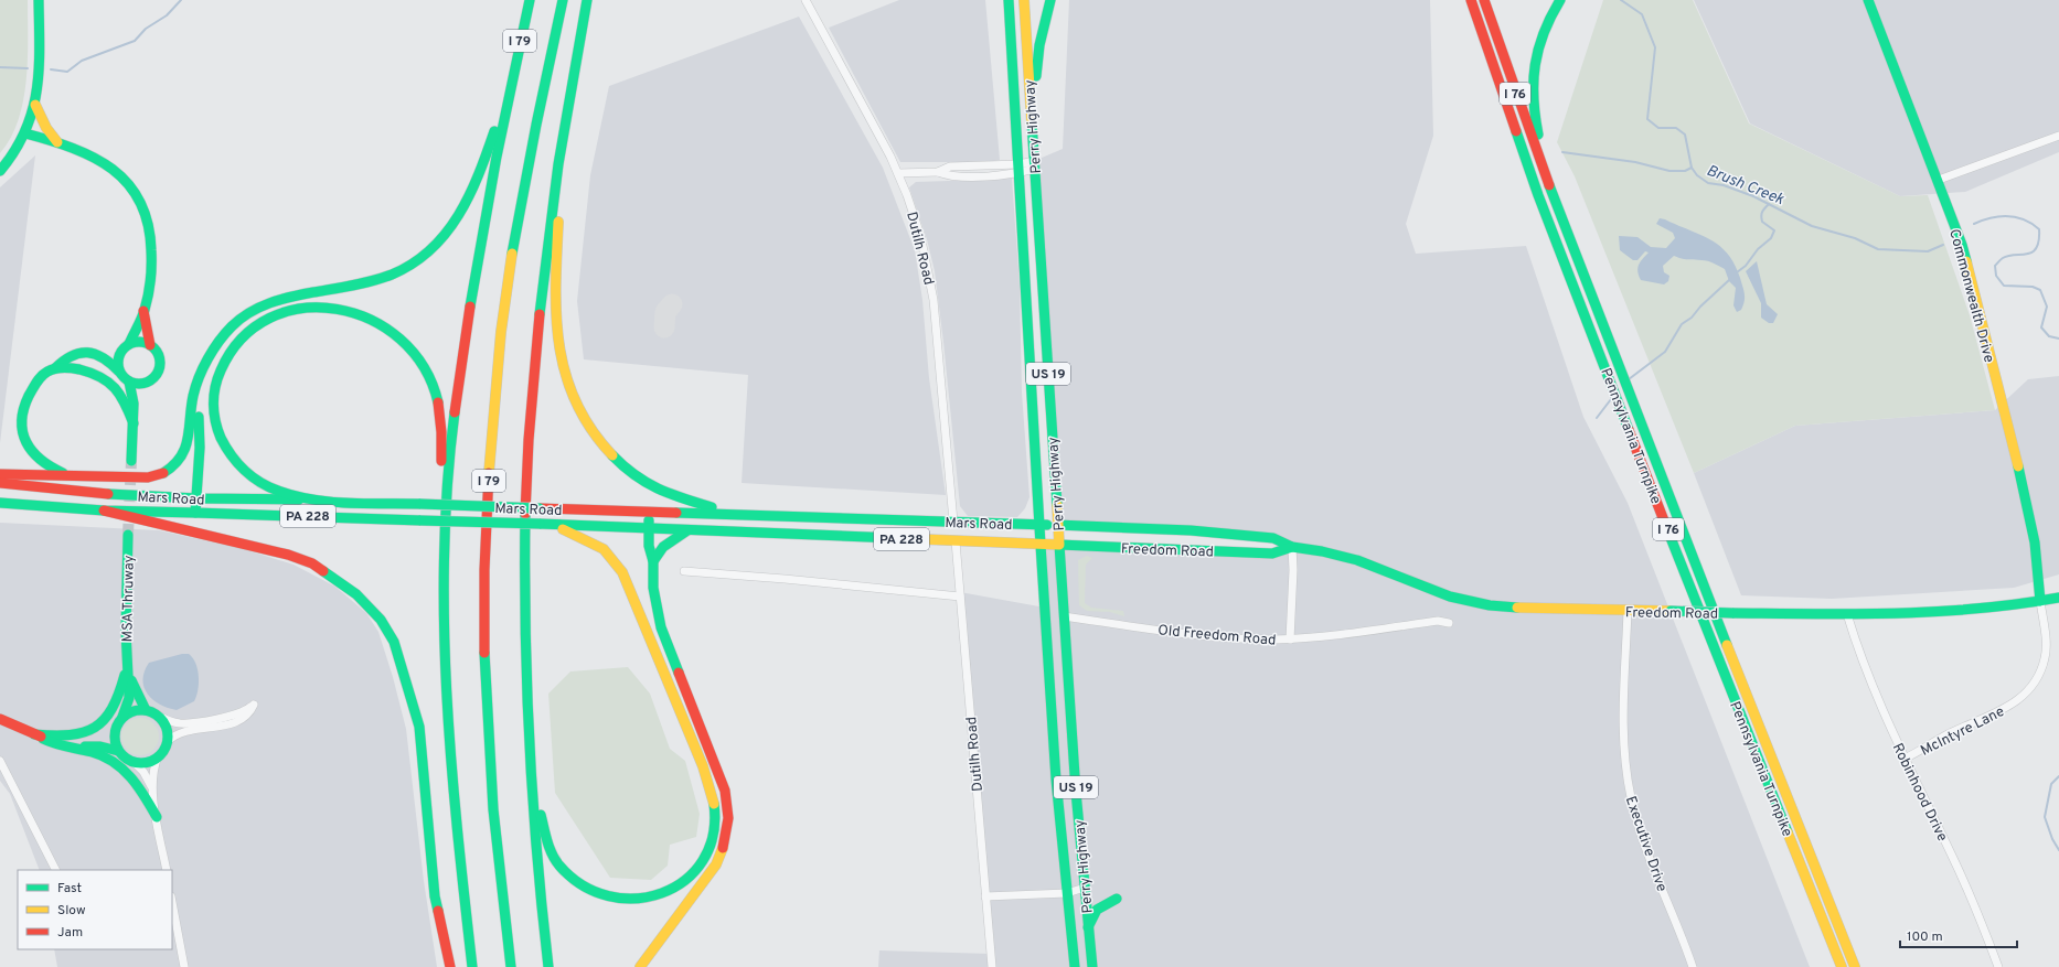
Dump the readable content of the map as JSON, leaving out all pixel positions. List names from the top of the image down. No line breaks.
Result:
{"streets":{"main road":["I 79","I 76","Perry Highway","Commonwealth Drive","US 19","Pennsylvania Turnpike","Mars Road","PA 228","Freedom Road","MSA Thruway"],"street":["Dutilh Road","Old Freedom Road","McIntyre Lane","Robinhood Drive","Executive Drive"]},"crossings":[["Perry Highway","Mars Road"],["Perry Highway","Freedom Road"],["Perry Highway","Old Freedom Road"],["Dutilh Road","Mars Road"],["Commonwealth Drive","Freedom Road"],["Commonwealth Drive","McIntyre Lane"],["Mars Road","Freedom Road"],["Freedom Road","McIntyre Lane"],["Freedom Road","Robinhood Drive"],["Freedom Road","Executive Drive"],["McIntyre Lane","Robinhood Drive"]],"water":["Brush Creek"],"legend":["Fast","Slow","Jam"],"scale_bar":"100 m"}
